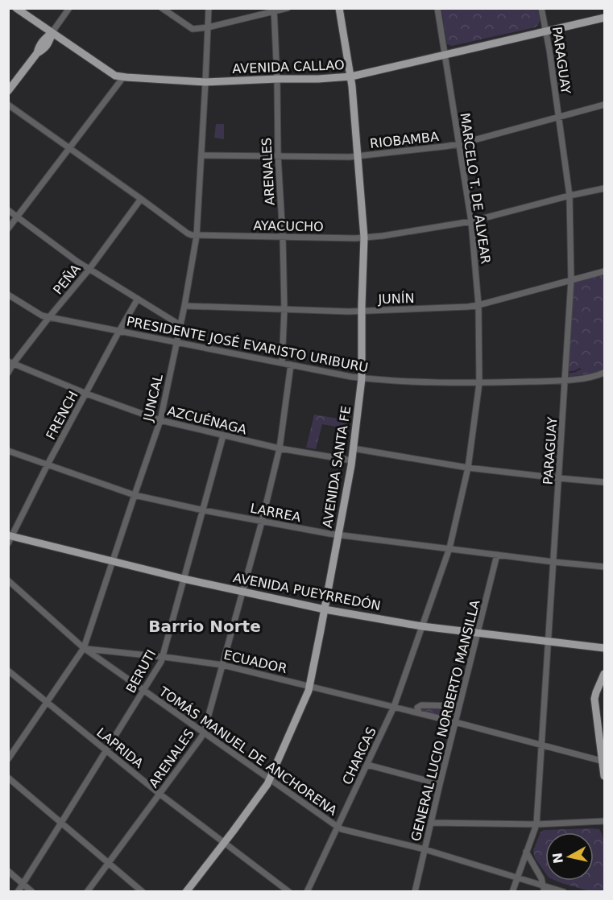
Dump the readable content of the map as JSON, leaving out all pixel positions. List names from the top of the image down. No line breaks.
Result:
{"streets":{"main road":["AVENIDA CALLAO","AVENIDA SANTA FE","AVENIDA PUEYRREDÓN"],"street":["PARAGUAY","RIOBAMBA","ARENALES","MARCELO T. DE ALVEAR","AYACUCHO","PEÑA","JUNÍN","PRESIDENTE JOSÉ EVARISTO URIBURU","JUNCAL","FRENCH","AZCUÉNAGA","LARREA","ECUADOR","BERUTI","GENERAL LUCIO NORBERTO MANSILLA","LAPRIDA","TOMÁS MANUEL DE ANCHORENA","CHARCAS"]},"crossings":[["PARAGUAY","AVENIDA CALLAO"],["PARAGUAY","RIOBAMBA"],["PARAGUAY","AYACUCHO"],["PARAGUAY","JUNÍN"],["PARAGUAY","PRESIDENTE JOSÉ EVARISTO URIBURU"],["PARAGUAY","LARREA"],["PARAGUAY","AVENIDA PUEYRREDÓN"],["PARAGUAY","ECUADOR"],["PARAGUAY","TOMÁS MANUEL DE ANCHORENA"],["AVENIDA CALLAO","ARENALES"],["AVENIDA CALLAO","MARCELO T. DE ALVEAR"],["AVENIDA CALLAO","JUNCAL"],["AVENIDA CALLAO","AVENIDA SANTA FE"],["RIOBAMBA","ARENALES"],["RIOBAMBA","MARCELO T. DE ALVEAR"],["RIOBAMBA","JUNCAL"],["RIOBAMBA","AVENIDA SANTA FE"],["ARENALES","AYACUCHO"],["ARENALES","JUNÍN"],["ARENALES","PRESIDENTE JOSÉ EVARISTO URIBURU"],["ARENALES","AZCUÉNAGA"],["ARENALES","LARREA"],["ARENALES","AVENIDA PUEYRREDÓN"],["ARENALES","ECUADOR"],["ARENALES","LAPRIDA"],["ARENALES","TOMÁS MANUEL DE ANCHORENA"],["MARCELO T. DE ALVEAR","AYACUCHO"],["MARCELO T. DE ALVEAR","JUNÍN"],["MARCELO T. DE ALVEAR","PRESIDENTE JOSÉ EVARISTO URIBURU"],["MARCELO T. DE ALVEAR","LARREA"],["MARCELO T. DE ALVEAR","AVENIDA PUEYRREDÓN"],["MARCELO T. DE ALVEAR","CHARCAS"],["AYACUCHO","PEÑA"],["AYACUCHO","JUNCAL"],["AYACUCHO","AVENIDA SANTA FE"],["PEÑA","PRESIDENTE JOSÉ EVARISTO URIBURU"],["PEÑA","AZCUÉNAGA"],["JUNÍN","JUNCAL"],["JUNÍN","AVENIDA SANTA FE"],["PRESIDENTE JOSÉ EVARISTO URIBURU","JUNCAL"],["PRESIDENTE JOSÉ EVARISTO URIBURU","FRENCH"],["PRESIDENTE JOSÉ EVARISTO URIBURU","AVENIDA SANTA FE"],["JUNCAL","AZCUÉNAGA"],["JUNCAL","LARREA"],["JUNCAL","AVENIDA PUEYRREDÓN"],["JUNCAL","ECUADOR"],["JUNCAL","LAPRIDA"],["JUNCAL","TOMÁS MANUEL DE ANCHORENA"],["FRENCH","AZCUÉNAGA"],["FRENCH","LARREA"],["FRENCH","AVENIDA PUEYRREDÓN"],["AZCUÉNAGA","AVENIDA SANTA FE"],["AZCUÉNAGA","BERUTI"],["AVENIDA SANTA FE","LARREA"],["AVENIDA SANTA FE","AVENIDA PUEYRREDÓN"],["AVENIDA SANTA FE","ECUADOR"],["AVENIDA SANTA FE","LAPRIDA"],["AVENIDA SANTA FE","TOMÁS MANUEL DE ANCHORENA"],["LARREA","BERUTI"],["LARREA","GENERAL LUCIO NORBERTO MANSILLA"],["AVENIDA PUEYRREDÓN","BERUTI"],["AVENIDA PUEYRREDÓN","GENERAL LUCIO NORBERTO MANSILLA"],["AVENIDA PUEYRREDÓN","CHARCAS"],["ECUADOR","BERUTI"],["ECUADOR","GENERAL LUCIO NORBERTO MANSILLA"],["ECUADOR","TOMÁS MANUEL DE ANCHORENA"],["ECUADOR","CHARCAS"],["BERUTI","LAPRIDA"],["BERUTI","TOMÁS MANUEL DE ANCHORENA"],["GENERAL LUCIO NORBERTO MANSILLA","TOMÁS MANUEL DE ANCHORENA"],["TOMÁS MANUEL DE ANCHORENA","CHARCAS"]],"districts":["Barrio Norte"],"north":"left"}
